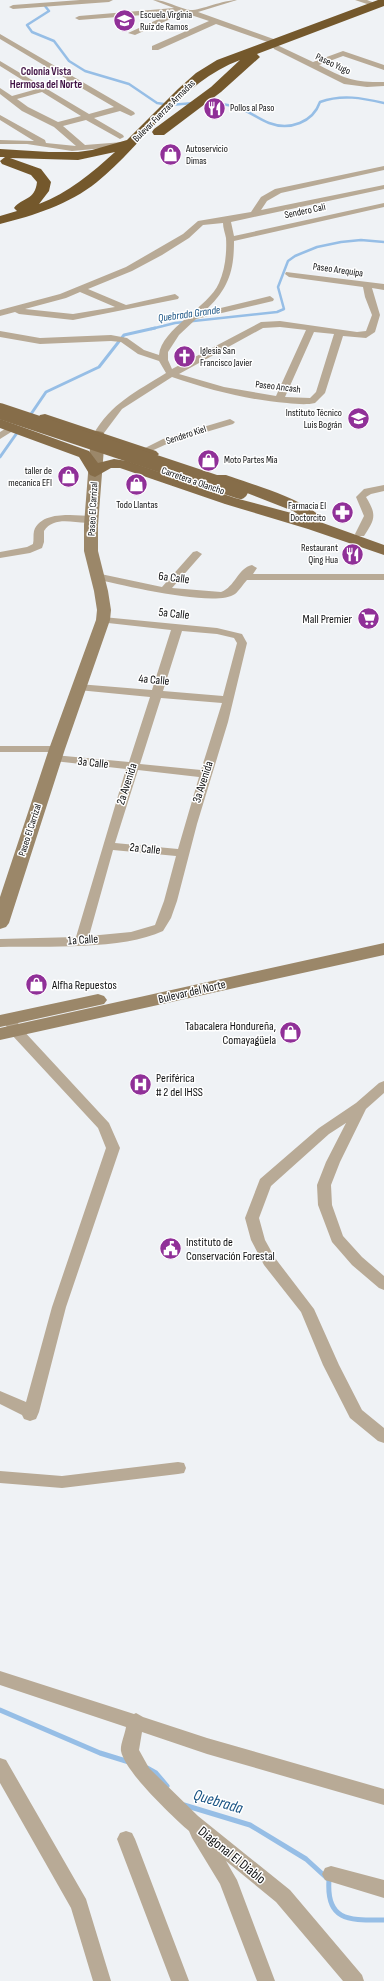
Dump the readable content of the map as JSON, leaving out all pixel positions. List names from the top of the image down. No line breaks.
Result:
{"streets":{"highway":["Bulevar Fuerzas Armadas"],"main road":["Carretera a Olancho"],"street":["Paseo Yugo","Sendero Cali","Paseo Arequipa","Paseo Ancash","Sendero Kiel","Paseo El Carrizal","6a Calle","5a Calle","4a Calle","3a Calle","3a Avenida","2a Avenida","2a Calle","1a Calle","Bulevar del Norte","Diagonal El Diablo"]},"crossings":[["Paseo Yugo","Bulevar Fuerzas Armadas"],["Paseo El Carrizal","6a Calle"],["Paseo El Carrizal","5a Calle"],["Paseo El Carrizal","4a Calle"],["Paseo El Carrizal","3a Calle"],["5a Calle","3a Avenida"],["5a Calle","2a Avenida"],["4a Calle","3a Avenida"],["4a Calle","2a Avenida"],["3a Calle","3a Avenida"],["3a Calle","2a Avenida"],["3a Avenida","2a Calle"],["3a Avenida","1a Calle"],["2a Avenida","2a Calle"],["2a Avenida","1a Calle"]],"districts":["Colonia Vista Hermosa del Norte"],"water":["Quebrada Grande","Quebrada"],"places":{"school or university":["Escuela Virginia Ruíz de Ramos","Instituto Técnico Luis Bográn"],"restaurant":["Pollos al Paso","Restaurant Qing Hua"],"shop":["Autoservicio Dimas","Moto Partes Mia","taller de mecanica EFI","Todo Llantas","Alfha Repuestos","Tabacalera Hondureña, Comayagüela"],"church":["Iglesia San Francisco Javier"],"pharmacy":["Farmacia El Doctorcito"],"supermarket":["Mall Premier"],"hospital":["Periférica # 2 del IHSS"],"public building":["Instituto de Conservación Forestal"]}}
